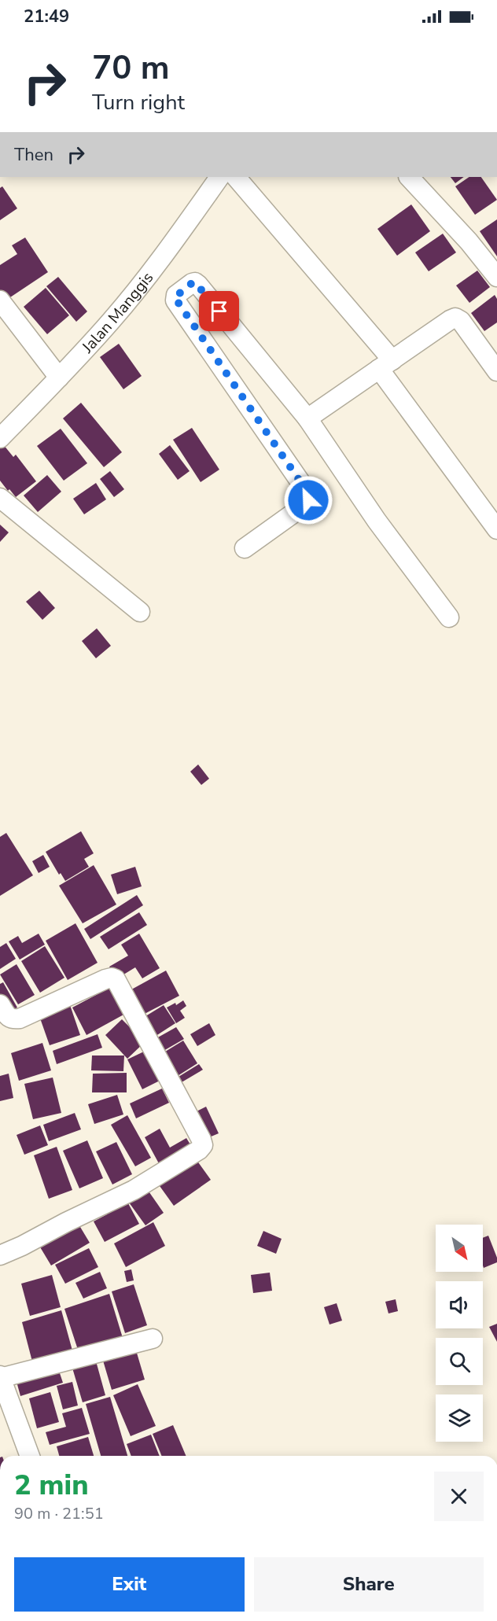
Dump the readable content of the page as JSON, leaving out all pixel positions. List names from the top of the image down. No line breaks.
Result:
{"streets":{"street":["Jalan Manggis"]},"north":"bottom right","page":{"status":"21:49","turn":["70 m","Turn right"],"then":"Then","heading":["2 min","90 m · 21:51"],"buttons":["Exit","Share"]}}
